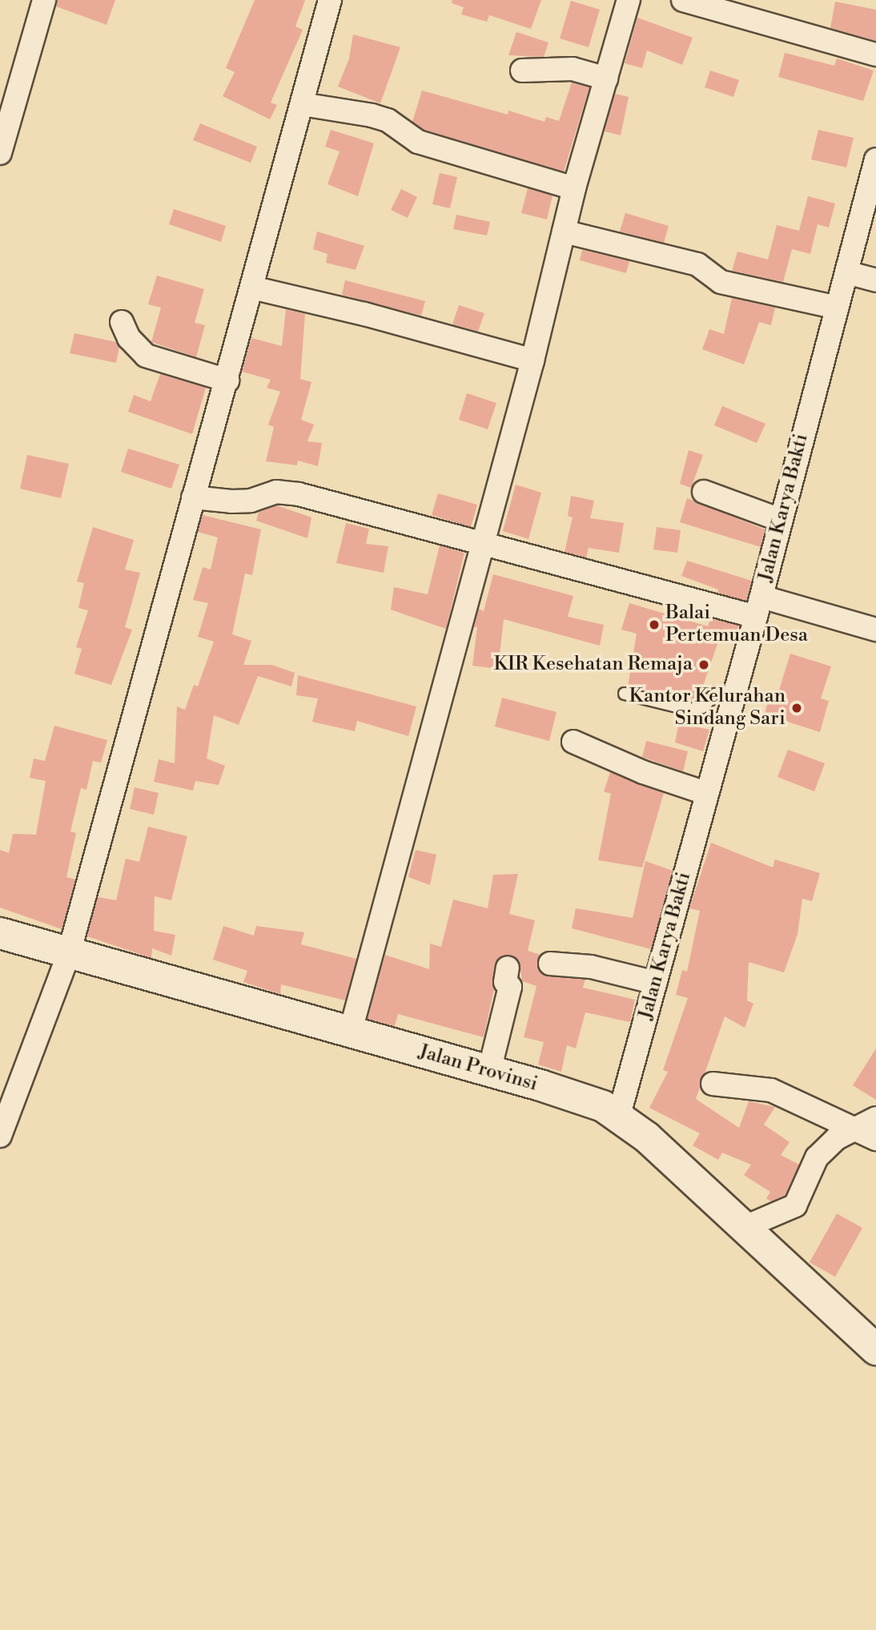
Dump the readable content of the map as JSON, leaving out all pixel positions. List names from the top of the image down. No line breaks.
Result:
{"streets":{"main road":["Jalan Provinsi"],"street":["Jalan Karya Bakti"]},"crossings":[["Jalan Karya Bakti","Jalan Provinsi"]],"places":["Balai Pertemuan Desa","KIR Kesehatan Remaja","Kantor Kelurahan Sindang Sari"]}
